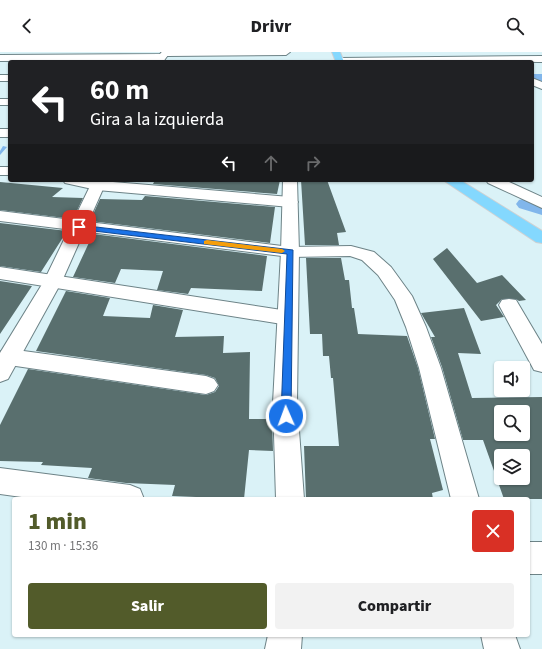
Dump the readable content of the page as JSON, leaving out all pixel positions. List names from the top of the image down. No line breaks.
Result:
{"page":{"header":"Drivr","turn":["60 m","Gira a la izquierda"],"heading":["1 min","130 m · 15:36"],"buttons":["Salir","Compartir"]}}
